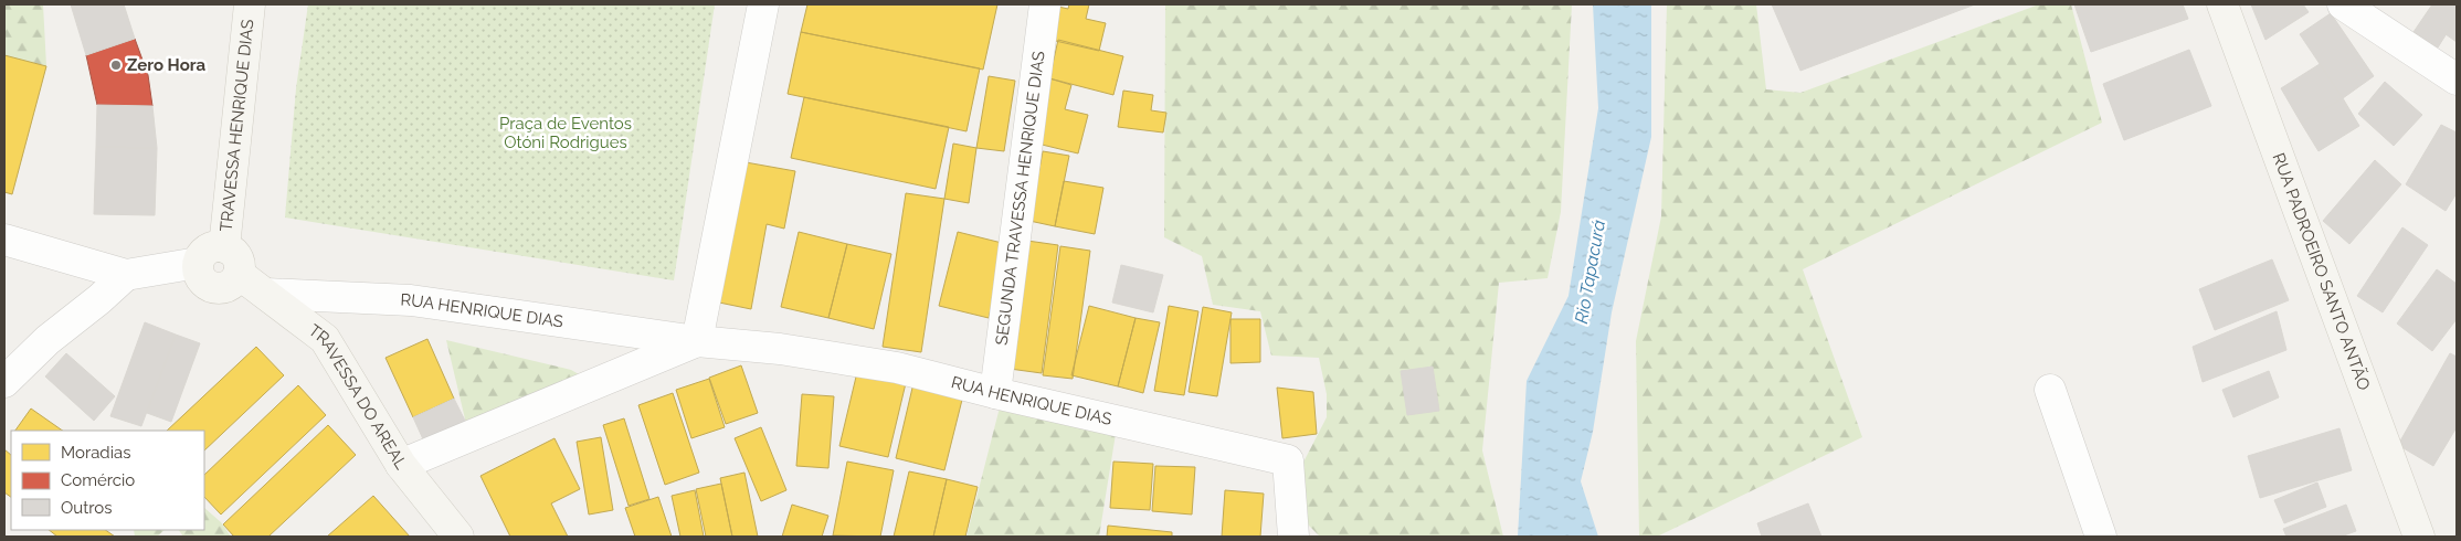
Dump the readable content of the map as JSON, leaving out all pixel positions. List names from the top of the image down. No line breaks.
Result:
{"streets":{"main road":["TRAVESSA HENRIQUE DIAS","RUA PADROEIRO SANTO ANTÃO","TRAVESSA DO AREAL"],"street":["SEGUNDA TRAVESSA HENRIQUE DIAS","RUA HENRIQUE DIAS"]},"crossings":[["TRAVESSA HENRIQUE DIAS","TRAVESSA DO AREAL"],["SEGUNDA TRAVESSA HENRIQUE DIAS","RUA HENRIQUE DIAS"],["RUA HENRIQUE DIAS","TRAVESSA DO AREAL"]],"water":["Rio Tapacurá"],"parks":["Praça de Eventos Otóni Rodrigues"],"places":["Zero Hora"],"legend":["Moradias","Comércio","Outros"]}
